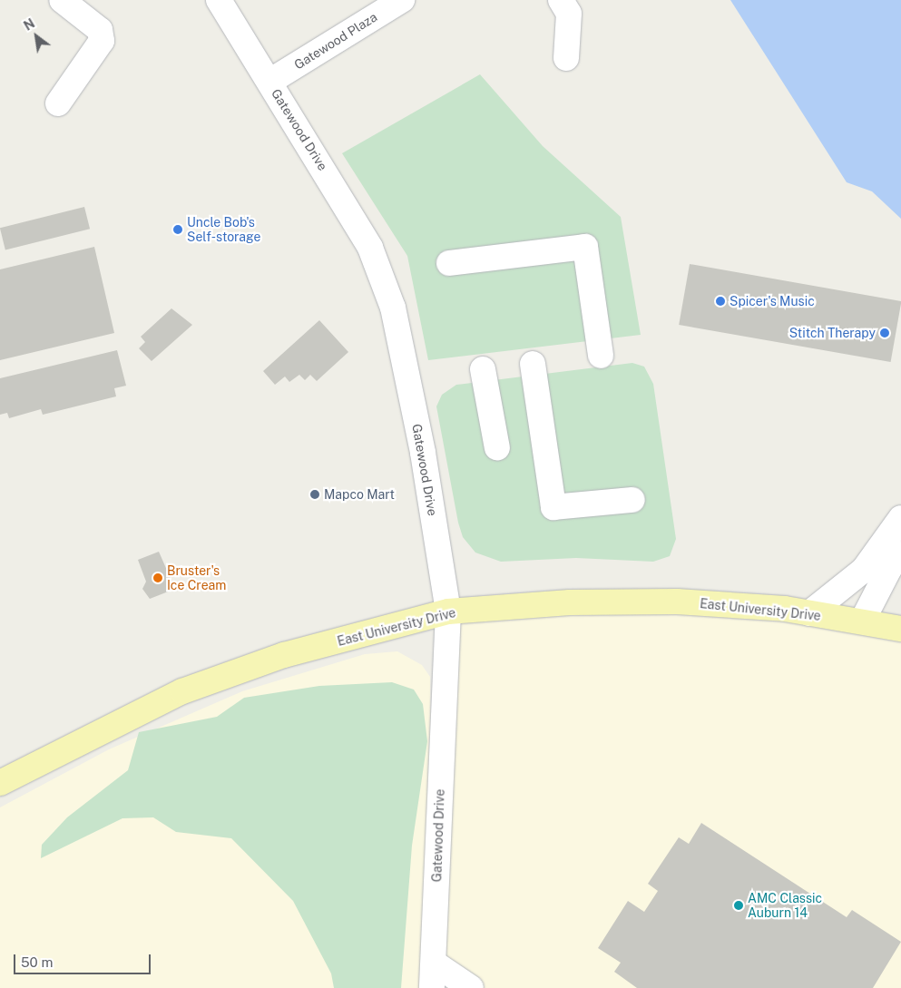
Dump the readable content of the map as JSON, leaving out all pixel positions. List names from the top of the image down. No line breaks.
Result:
{"streets":{"main road":["East University Drive"],"street":["Gatewood Plaza","Gatewood Drive"]},"crossings":[["Gatewood Plaza","Gatewood Drive"],["Gatewood Drive","East University Drive"]],"places":["Uncle Bob's Self-storage","Spicer's Music","Stitch Therapy","Mapco Mart","Bruster's Ice Cream","AMC Classic Auburn 14"],"scale_bar":"50 m","north":"top left"}
